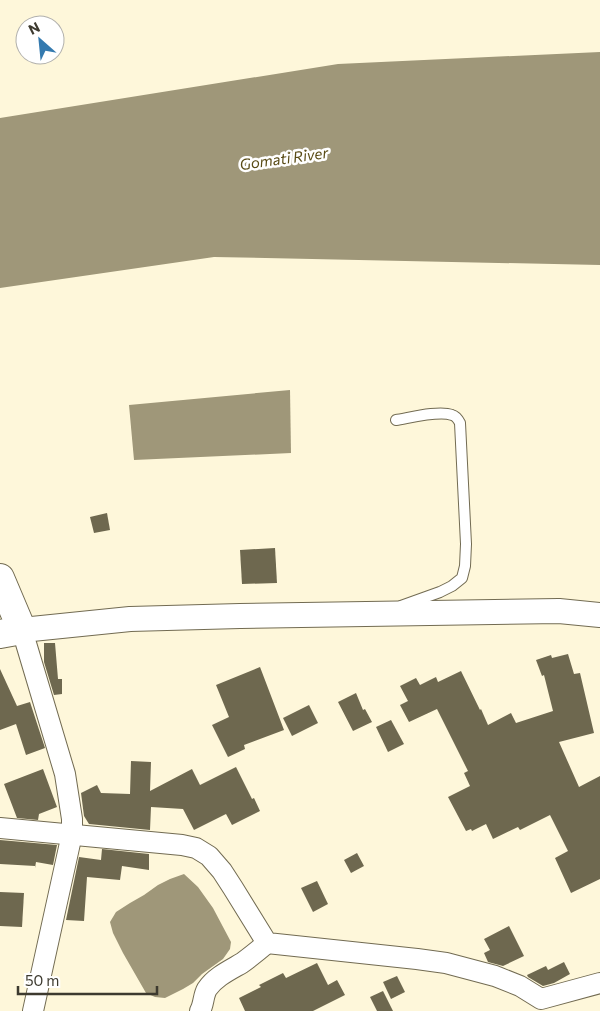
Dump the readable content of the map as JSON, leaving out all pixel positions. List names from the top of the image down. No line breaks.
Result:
{"water":["Gomati River"],"scale_bar":"50 m","north":"top left"}
